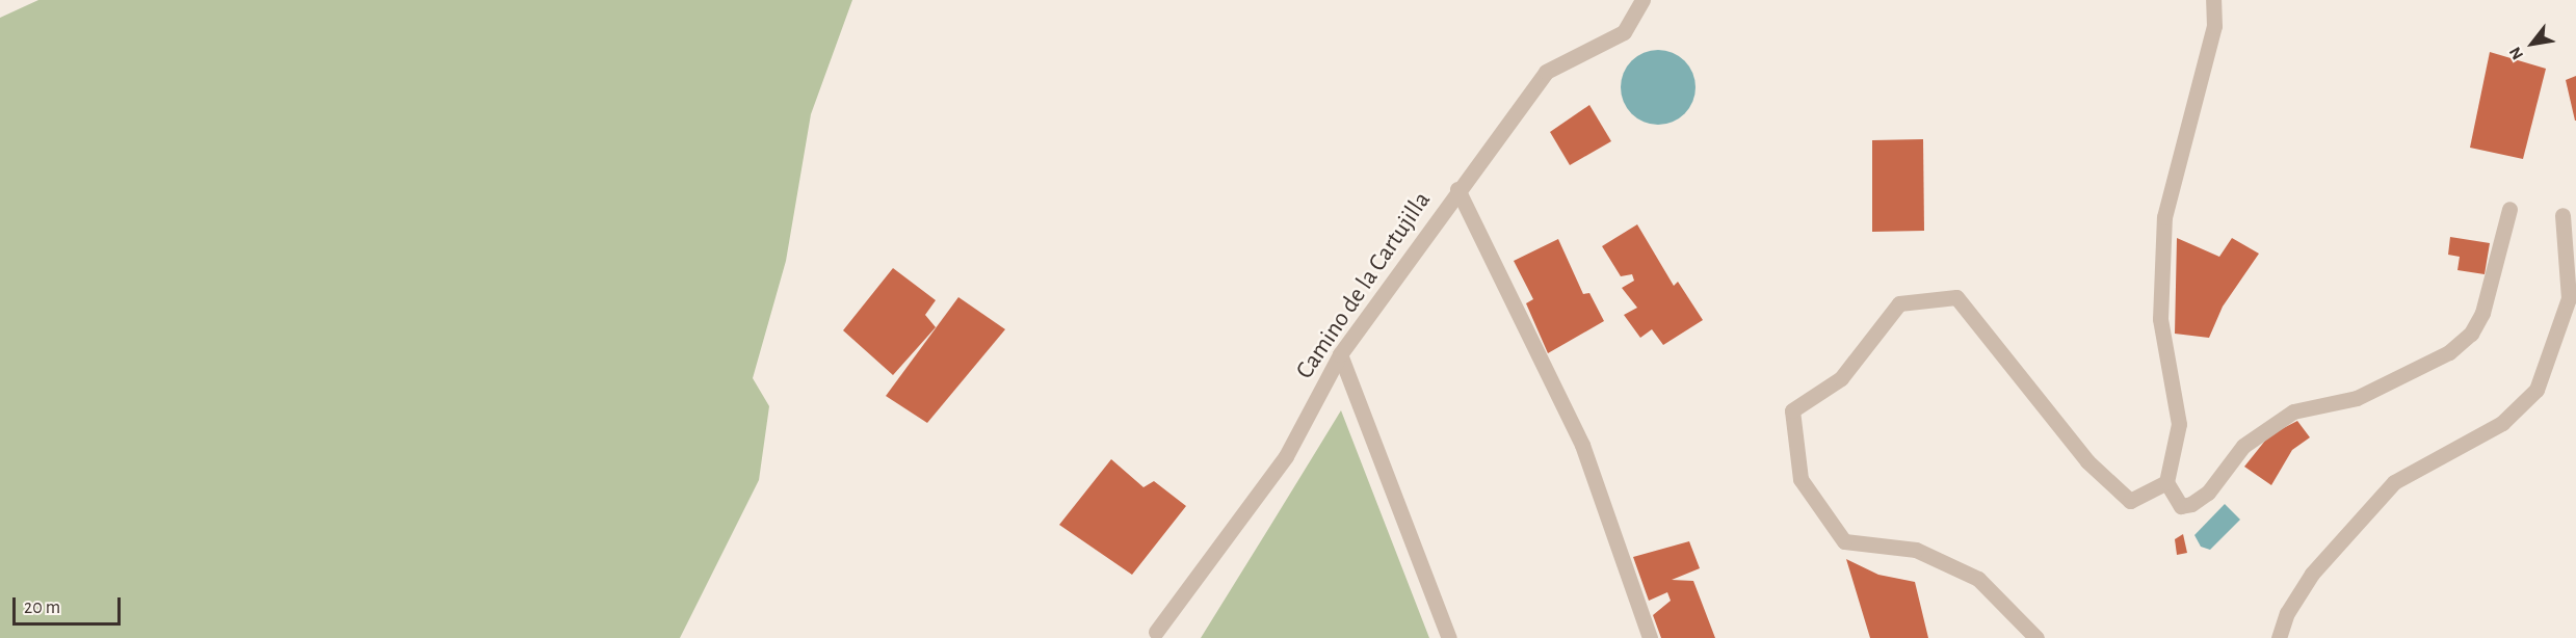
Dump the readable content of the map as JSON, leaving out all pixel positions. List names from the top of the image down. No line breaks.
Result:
{"streets":{"street":["Camino de la Cartujilla"]},"scale_bar":"20 m","north":"bottom left"}
